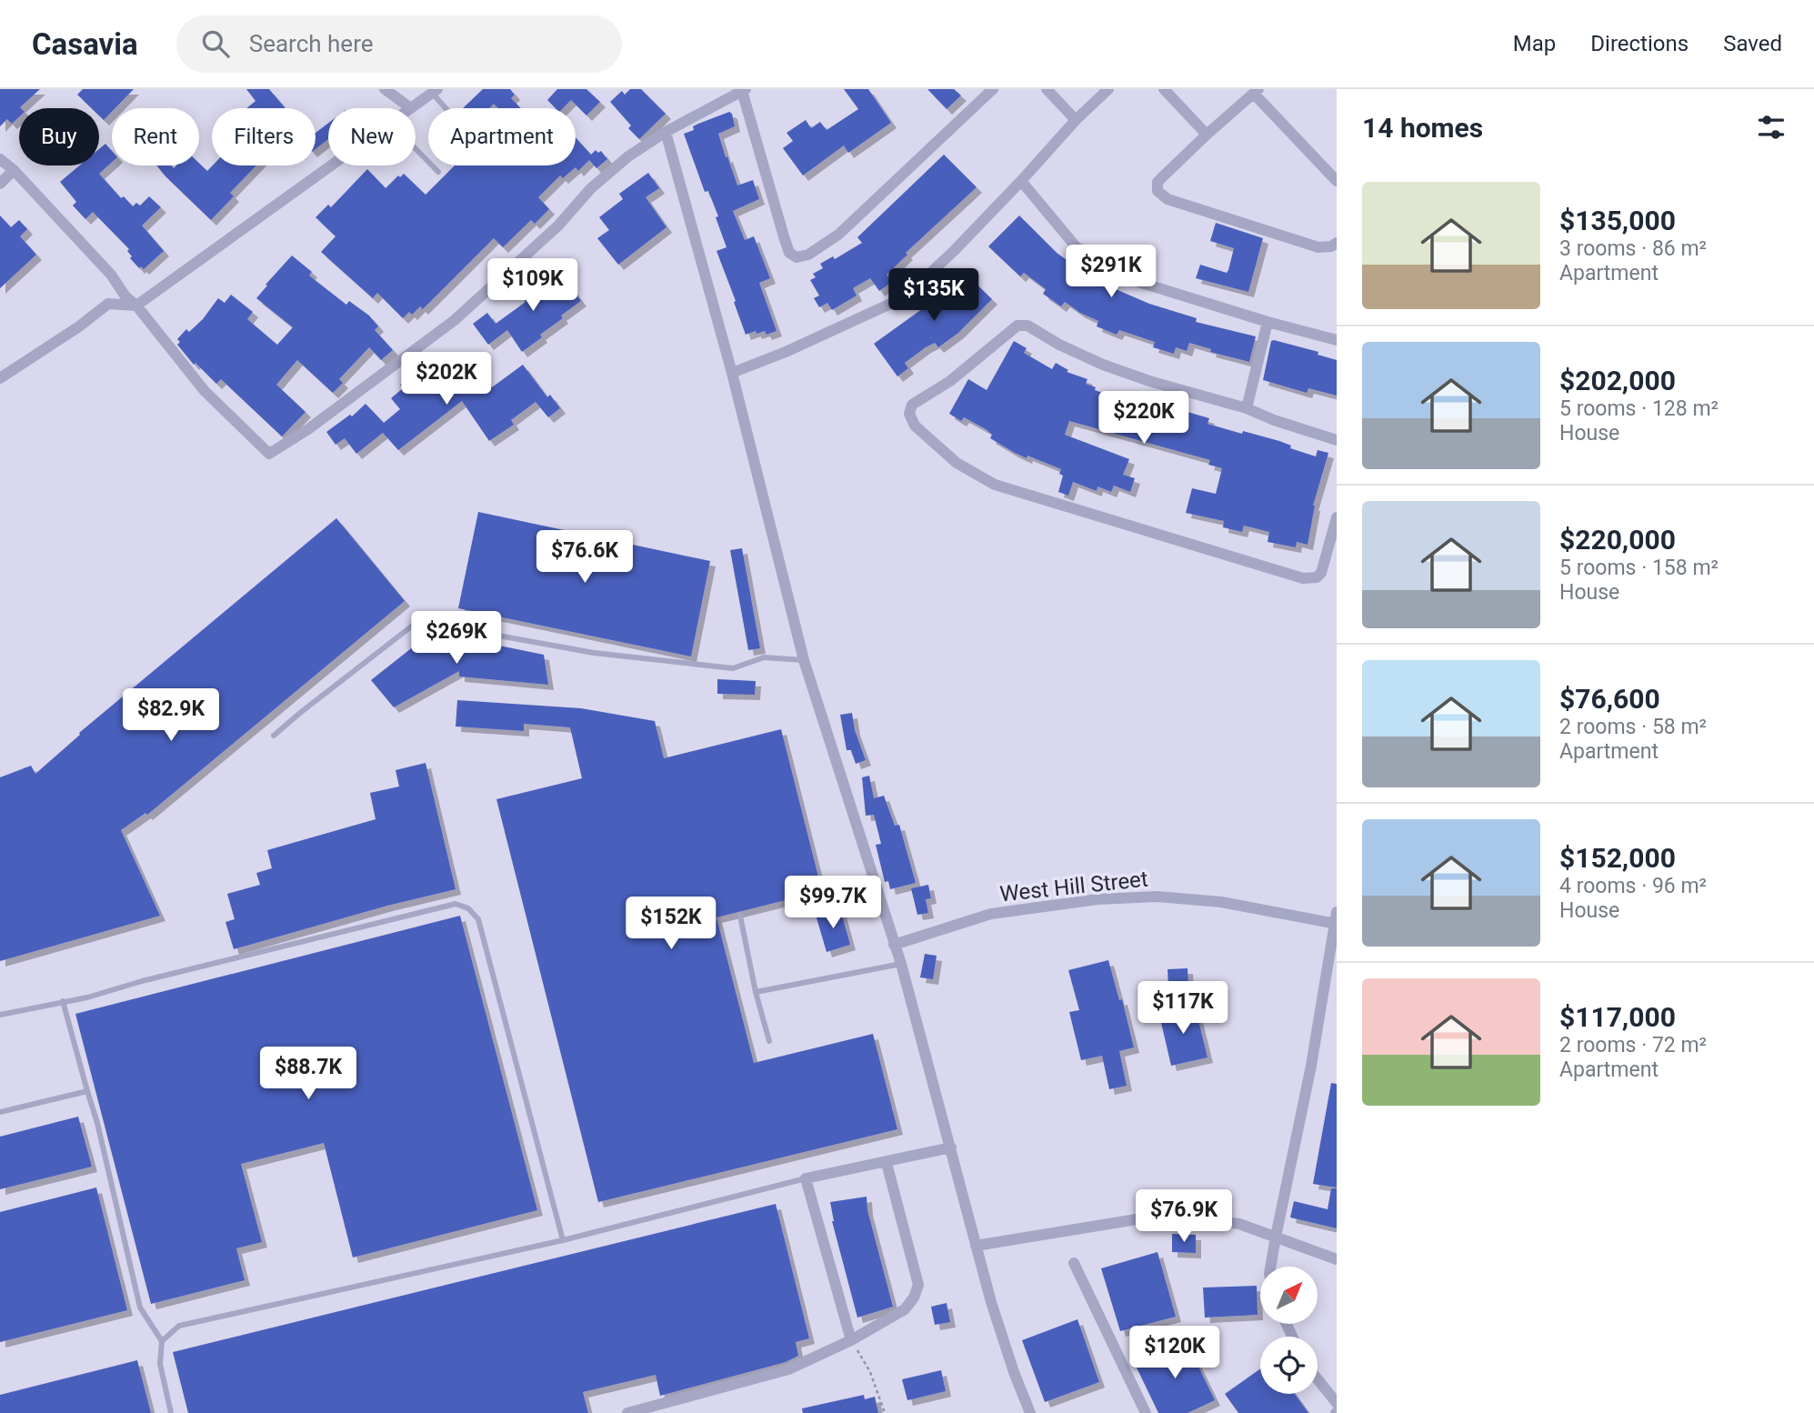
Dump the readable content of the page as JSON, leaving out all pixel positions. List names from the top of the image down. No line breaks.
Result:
{"streets":{"street":["West Hill Street"]},"north":"top right","page":{"header":"Casavia","search":"Search here","nav":["Map","Directions","Saved"],"heading":"14 homes","chip":["Buy","Rent","Filters","New","Apartment"],"list":[{"name":"$135,000","note":"3 rooms · 86 m² · Apartment"},{"name":"$202,000","note":"5 rooms · 128 m² · House"},{"name":"$220,000","note":"5 rooms · 158 m² · House"},{"name":"$76,600","note":"2 rooms · 58 m² · Apartment"},{"name":"$152,000","note":"4 rooms · 96 m² · House"},{"name":"$117,000","note":"2 rooms · 72 m² · Apartment"}],"price":["$291K","$109K","$135K","$202K","$220K","$76.6K","$269K","$82.9K","$99.7K","$152K","$117K","$88.7K","$76.9K","$120K"]}}
